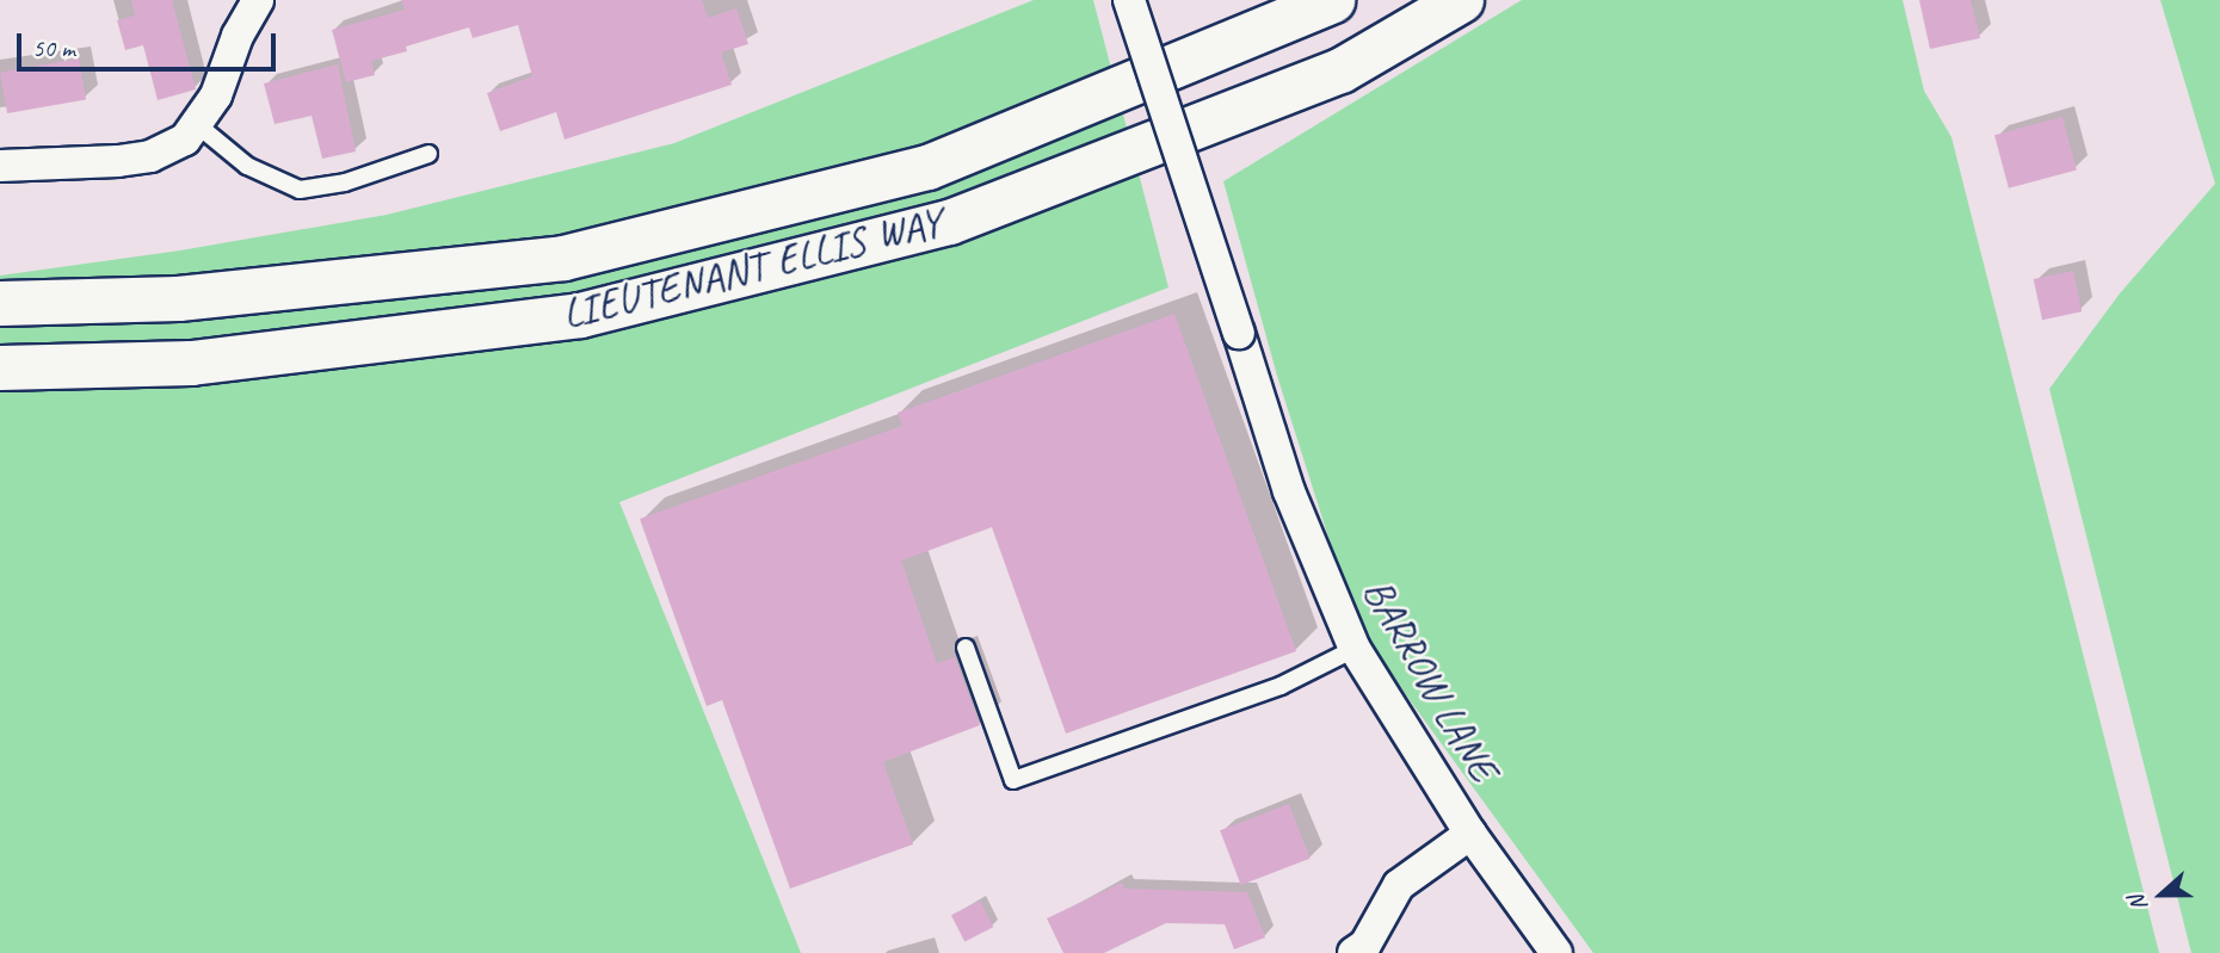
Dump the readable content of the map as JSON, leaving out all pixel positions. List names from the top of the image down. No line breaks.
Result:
{"streets":{"main road":["LIEUTENANT ELLIS WAY"],"street":["BARROW LANE"]},"scale_bar":"50 m","north":"left"}
